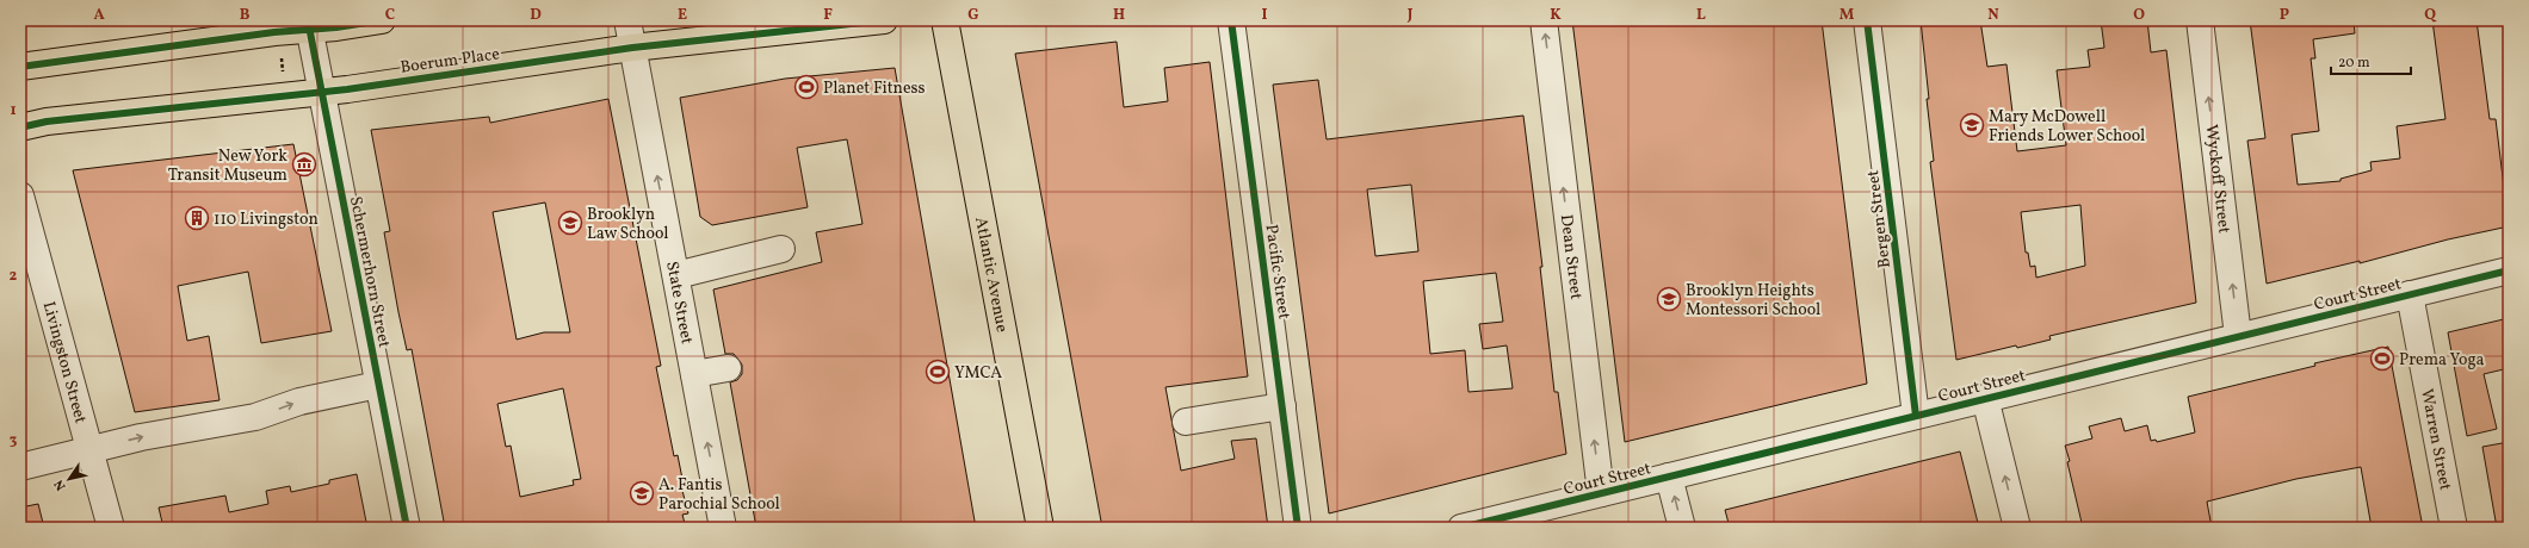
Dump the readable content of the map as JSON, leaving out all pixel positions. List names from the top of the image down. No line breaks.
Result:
{"streets":{"main road":["Boerum Place","Atlantic Avenue"],"street":["Wyckoff Street","Bergen Street","Dean Street","Schermerhorn Street","Pacific Street","Court Street","State Street","Livingston Street","Warren Street"]},"crossings":[["Boerum Place","Schermerhorn Street"],["Boerum Place","State Street"],["Wyckoff Street","Court Street"],["Bergen Street","Court Street"],["Dean Street","Court Street"],["Court Street","Warren Street"]],"one_way":["Wyckoff Street","Dean Street","State Street"],"places":{"sports":["Planet Fitness","Prema Yoga","YMCA"],"school or university":["Mary McDowell Friends Lower School","Brooklyn Law School","Brooklyn Heights Montessori School","A. Fantis Parochial School"],"museum":["New York Transit Museum"],"building":["110 Livingston"]},"scale_bar":"20 m","north":"bottom left","grid":{"columns":["A","B","C","D","E","F","G","H","I","J","K","L","M","N","O","P","Q"],"rows":["1","2","3"]}}
